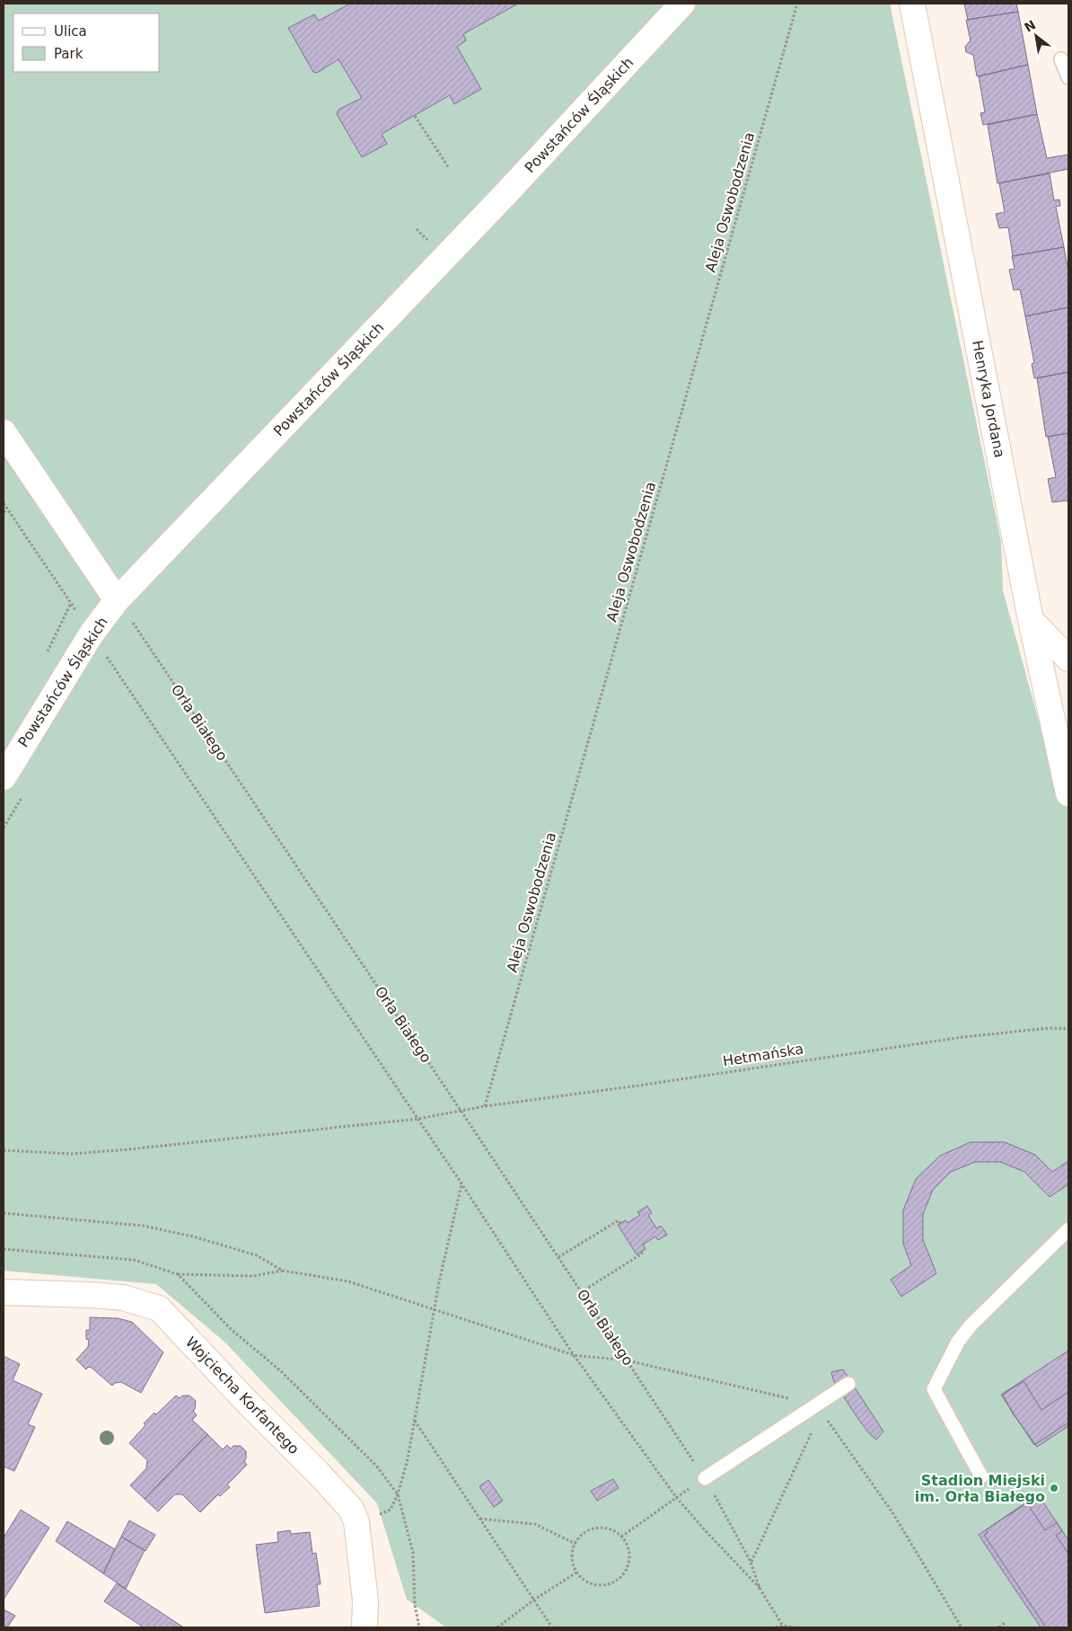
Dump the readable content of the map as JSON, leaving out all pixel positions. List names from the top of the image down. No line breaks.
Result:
{"streets":{"street":["Powstańców Śląskich","Henryka Jordana","Wojciecha Korfantego"],"path":["Aleja Oswobodzenia","Orła Białego","Hetmańska"]},"crossings":[["Powstańców Śląskich","Orła Białego"],["Aleja Oswobodzenia","Hetmańska"],["Orła Białego","Hetmańska"]],"places":["Stadion Miejski im. Orła Białego"],"legend":["Ulica","Park"],"north":"top left"}
